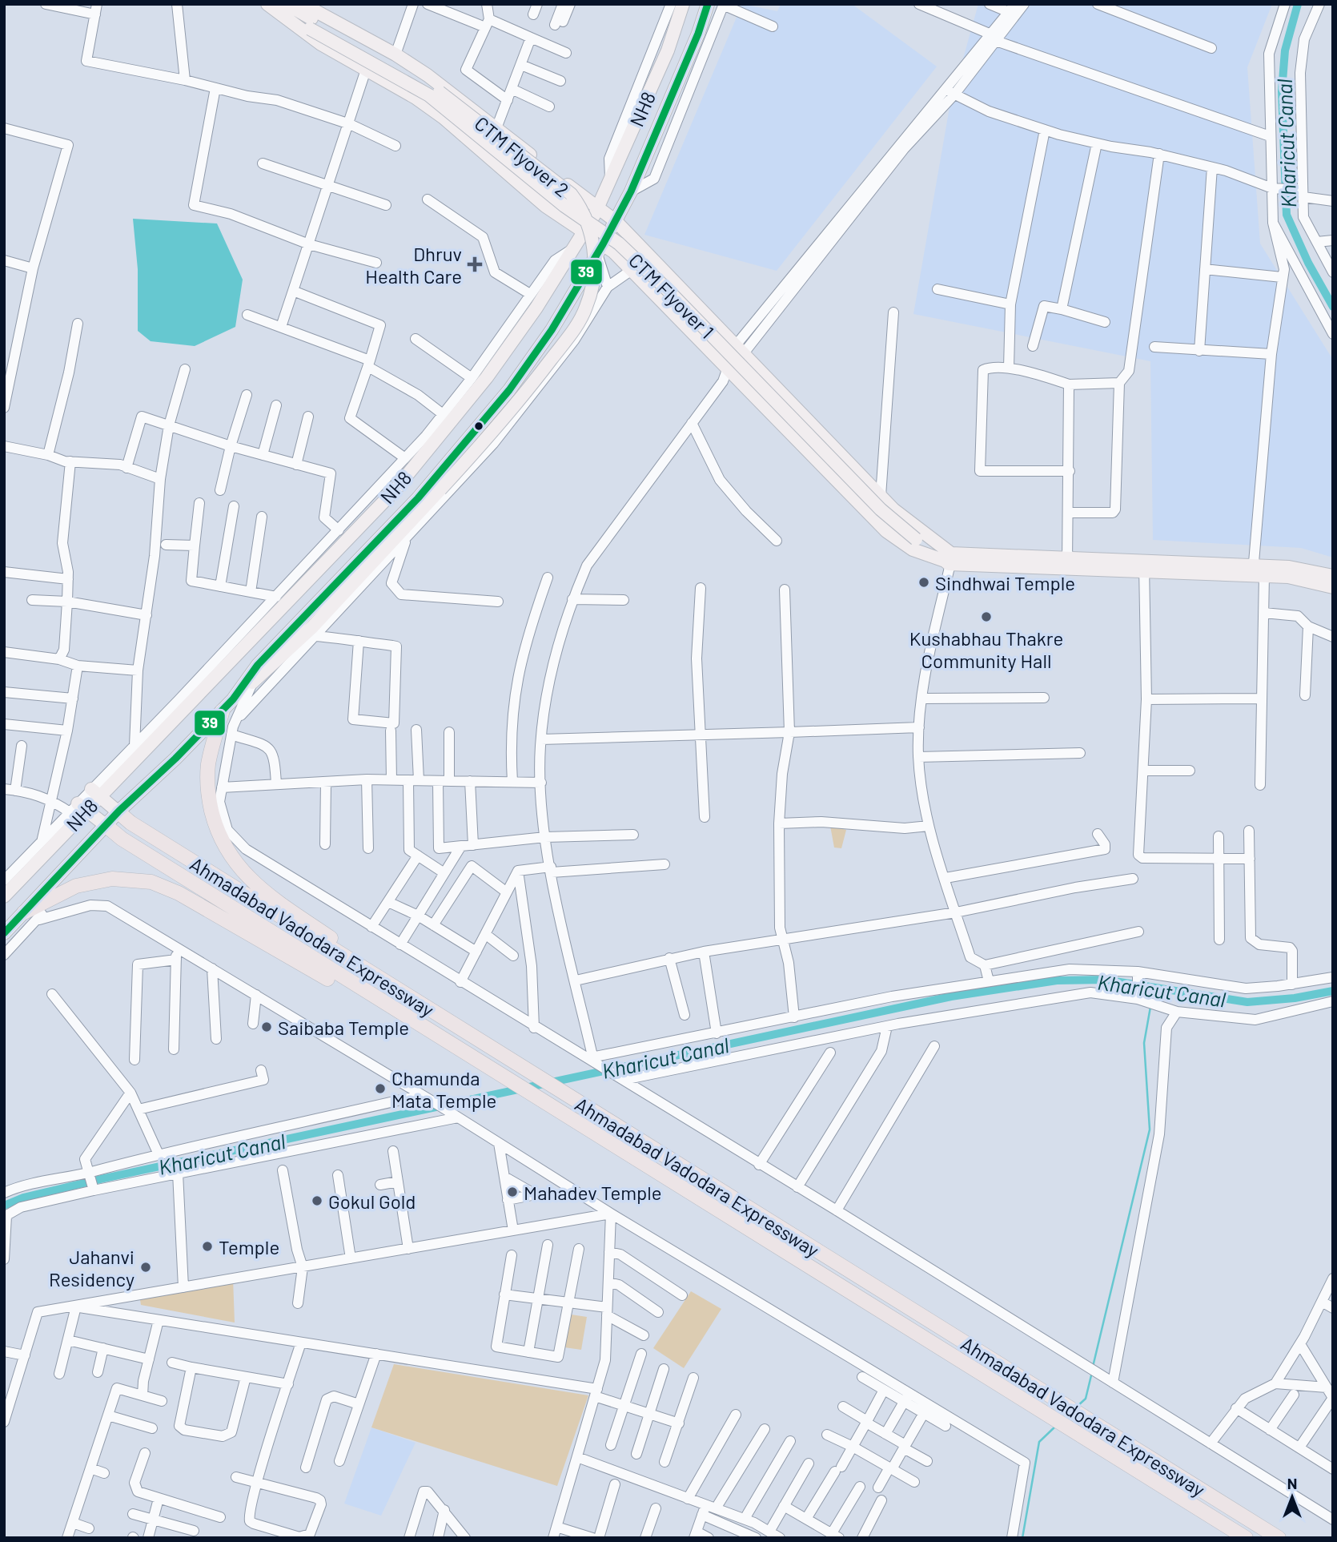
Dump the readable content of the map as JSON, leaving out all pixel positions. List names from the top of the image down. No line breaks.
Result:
{"streets":{"highway":["Ahmadabad Vadodara Expressway"],"main road":["NH8","CTM Flyover 2","CTM Flyover 1"]},"crossings":[["NH8","CTM Flyover 2"],["NH8","Ahmadabad Vadodara Expressway"],["CTM Flyover 2","CTM Flyover 1"]],"water":["Kharicut Canal"],"places":{"health":["Dhruv Health Care"],"other":["Sindhwai Temple","Kushabhau Thakre Community Hall","Saibaba Temple","Chamunda Mata Temple","Mahadev Temple","Gokul Gold","Temple","Jahanvi Residency"]},"lines":["transit line 39"],"north":"top"}
